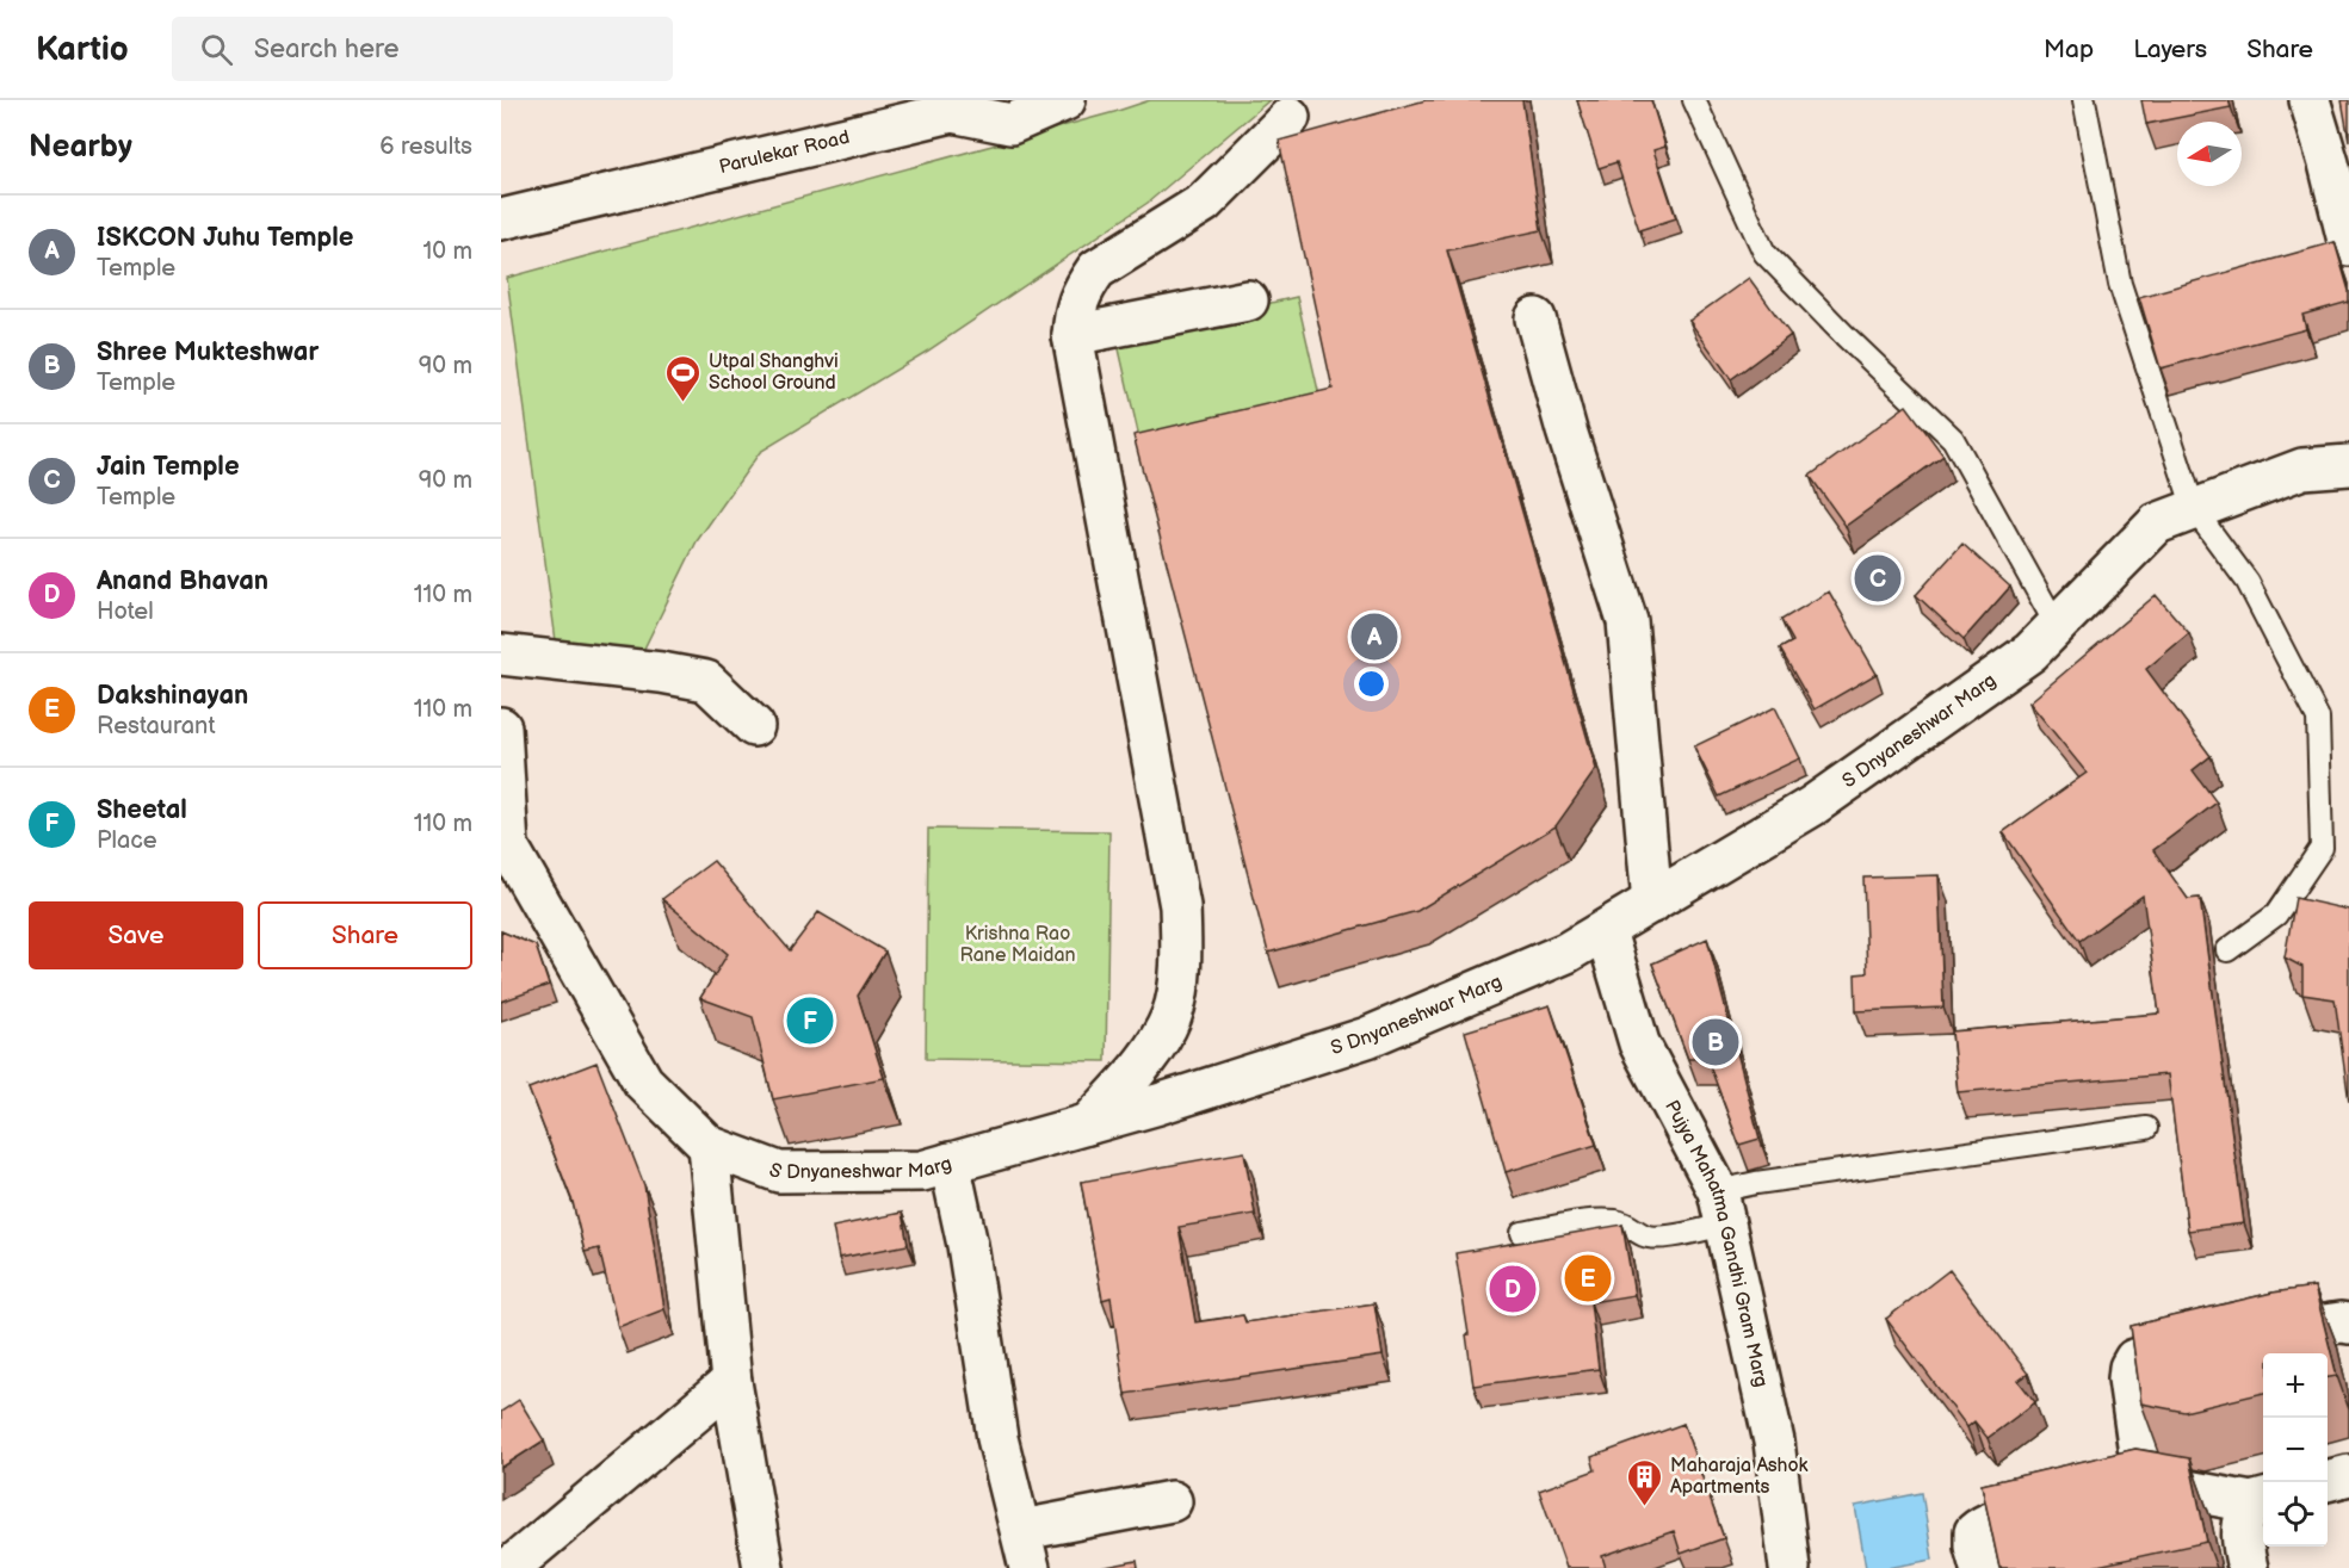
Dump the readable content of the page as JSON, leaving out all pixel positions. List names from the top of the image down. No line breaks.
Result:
{"streets":{"street":["Parulekar Road","S Dnyaneshwar Marg","Pujya Mahatma Gandhi Gram Marg"]},"crossings":[["S Dnyaneshwar Marg","Pujya Mahatma Gandhi Gram Marg"]],"parks":["Krishna Rao Rane Maidan"],"places":{"sports":["Utpal Shanghvi School Ground"],"building":["Maharaja Ashok Apartments"]},"north":"left","page":{"header":"Kartio","search":"Search here","nav":["Map","Layers","Share"],"heading":["Nearby","6 results"],"list":[{"mark":"A","name":"ISKCON Juhu Temple","note":"Temple","value":"10 m"},{"mark":"B","name":"Shree Mukteshwar","note":"Temple","value":"90 m"},{"mark":"C","name":"Jain Temple","note":"Temple","value":"90 m"},{"mark":"D","name":"Anand Bhavan","note":"Hotel","value":"110 m"},{"mark":"E","name":"Dakshinayan","note":"Restaurant","value":"110 m"},{"mark":"F","name":"Sheetal","note":"Place","value":"110 m"}],"pins":["C","A","F","B","E","D"],"buttons":["Save","Share"],"map_buttons":["+","−"]}}
